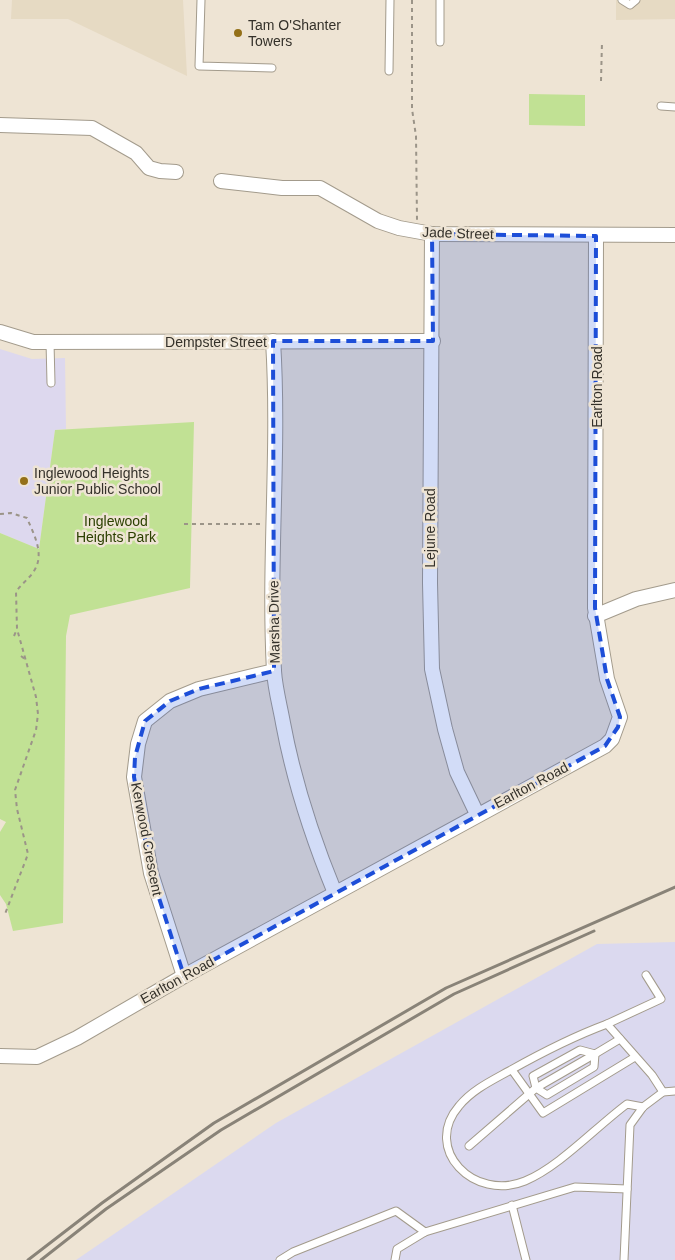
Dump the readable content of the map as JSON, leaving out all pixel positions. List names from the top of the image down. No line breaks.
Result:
{"streets":{"street":["Jade Street","Dempster Street","Earlton Road","Lejune Road","Marsha Drive","Kerwood Crescent"]},"crossings":[["Jade Street","Earlton Road"],["Jade Street","Lejune Road"],["Dempster Street","Lejune Road"],["Dempster Street","Marsha Drive"],["Earlton Road","Lejune Road"],["Earlton Road","Marsha Drive"],["Earlton Road","Kerwood Crescent"],["Marsha Drive","Kerwood Crescent"]],"parks":["Inglewood Heights Park"],"places":["Tam O'Shanter Towers","Inglewood Heights Junior Public School"]}
